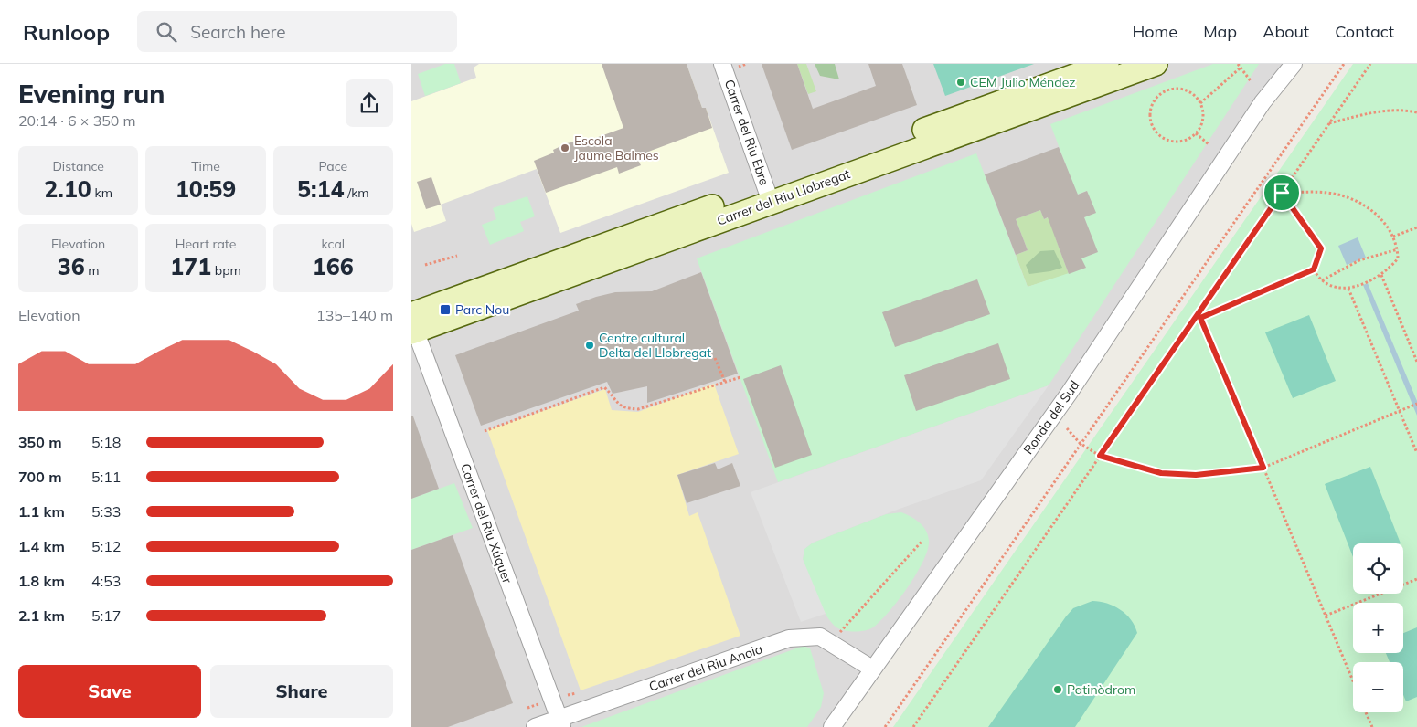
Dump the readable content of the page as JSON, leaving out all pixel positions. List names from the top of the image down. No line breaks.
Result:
{"streets":{"street":["Carrer del Riu Ebre","Carrer del Riu Llobregat","Ronda del Sud","Carrer del Riu Xúquer","Carrer del Riu Anoia"]},"crossings":[["Carrer del Riu Ebre","Carrer del Riu Llobregat"],["Carrer del Riu Llobregat","Carrer del Riu Xúquer"],["Ronda del Sud","Carrer del Riu Anoia"],["Carrer del Riu Xúquer","Carrer del Riu Anoia"]],"places":{"other":["CEM Julio Méndez","Escola Jaume Balmes","Centre cultural Delta del Llobregat","Patinòdrom"],"transit":["Parc Nou"]},"page":{"header":"Runloop","search":"Search here","nav":["Home","Map","About","Contact"],"heading":["Evening run","20:14 · 6 × 350 m"],"stats":[["Distance","2.10 km"],["Time","10:59"],["Pace","5:14 /km"],["Elevation","36 m"],["Heart rate","171 bpm"],["kcal","166"]],"chart":["Elevation","135–140 m"],"list":[{"name":"350 m","note":"5:18"},{"name":"700 m","note":"5:11"},{"name":"1.1 km","note":"5:33"},{"name":"1.4 km","note":"5:12"},{"name":"1.8 km","note":"4:53"},{"name":"2.1 km","note":"5:17"}],"map_buttons":["+","−"],"buttons":["Save","Share"]}}
